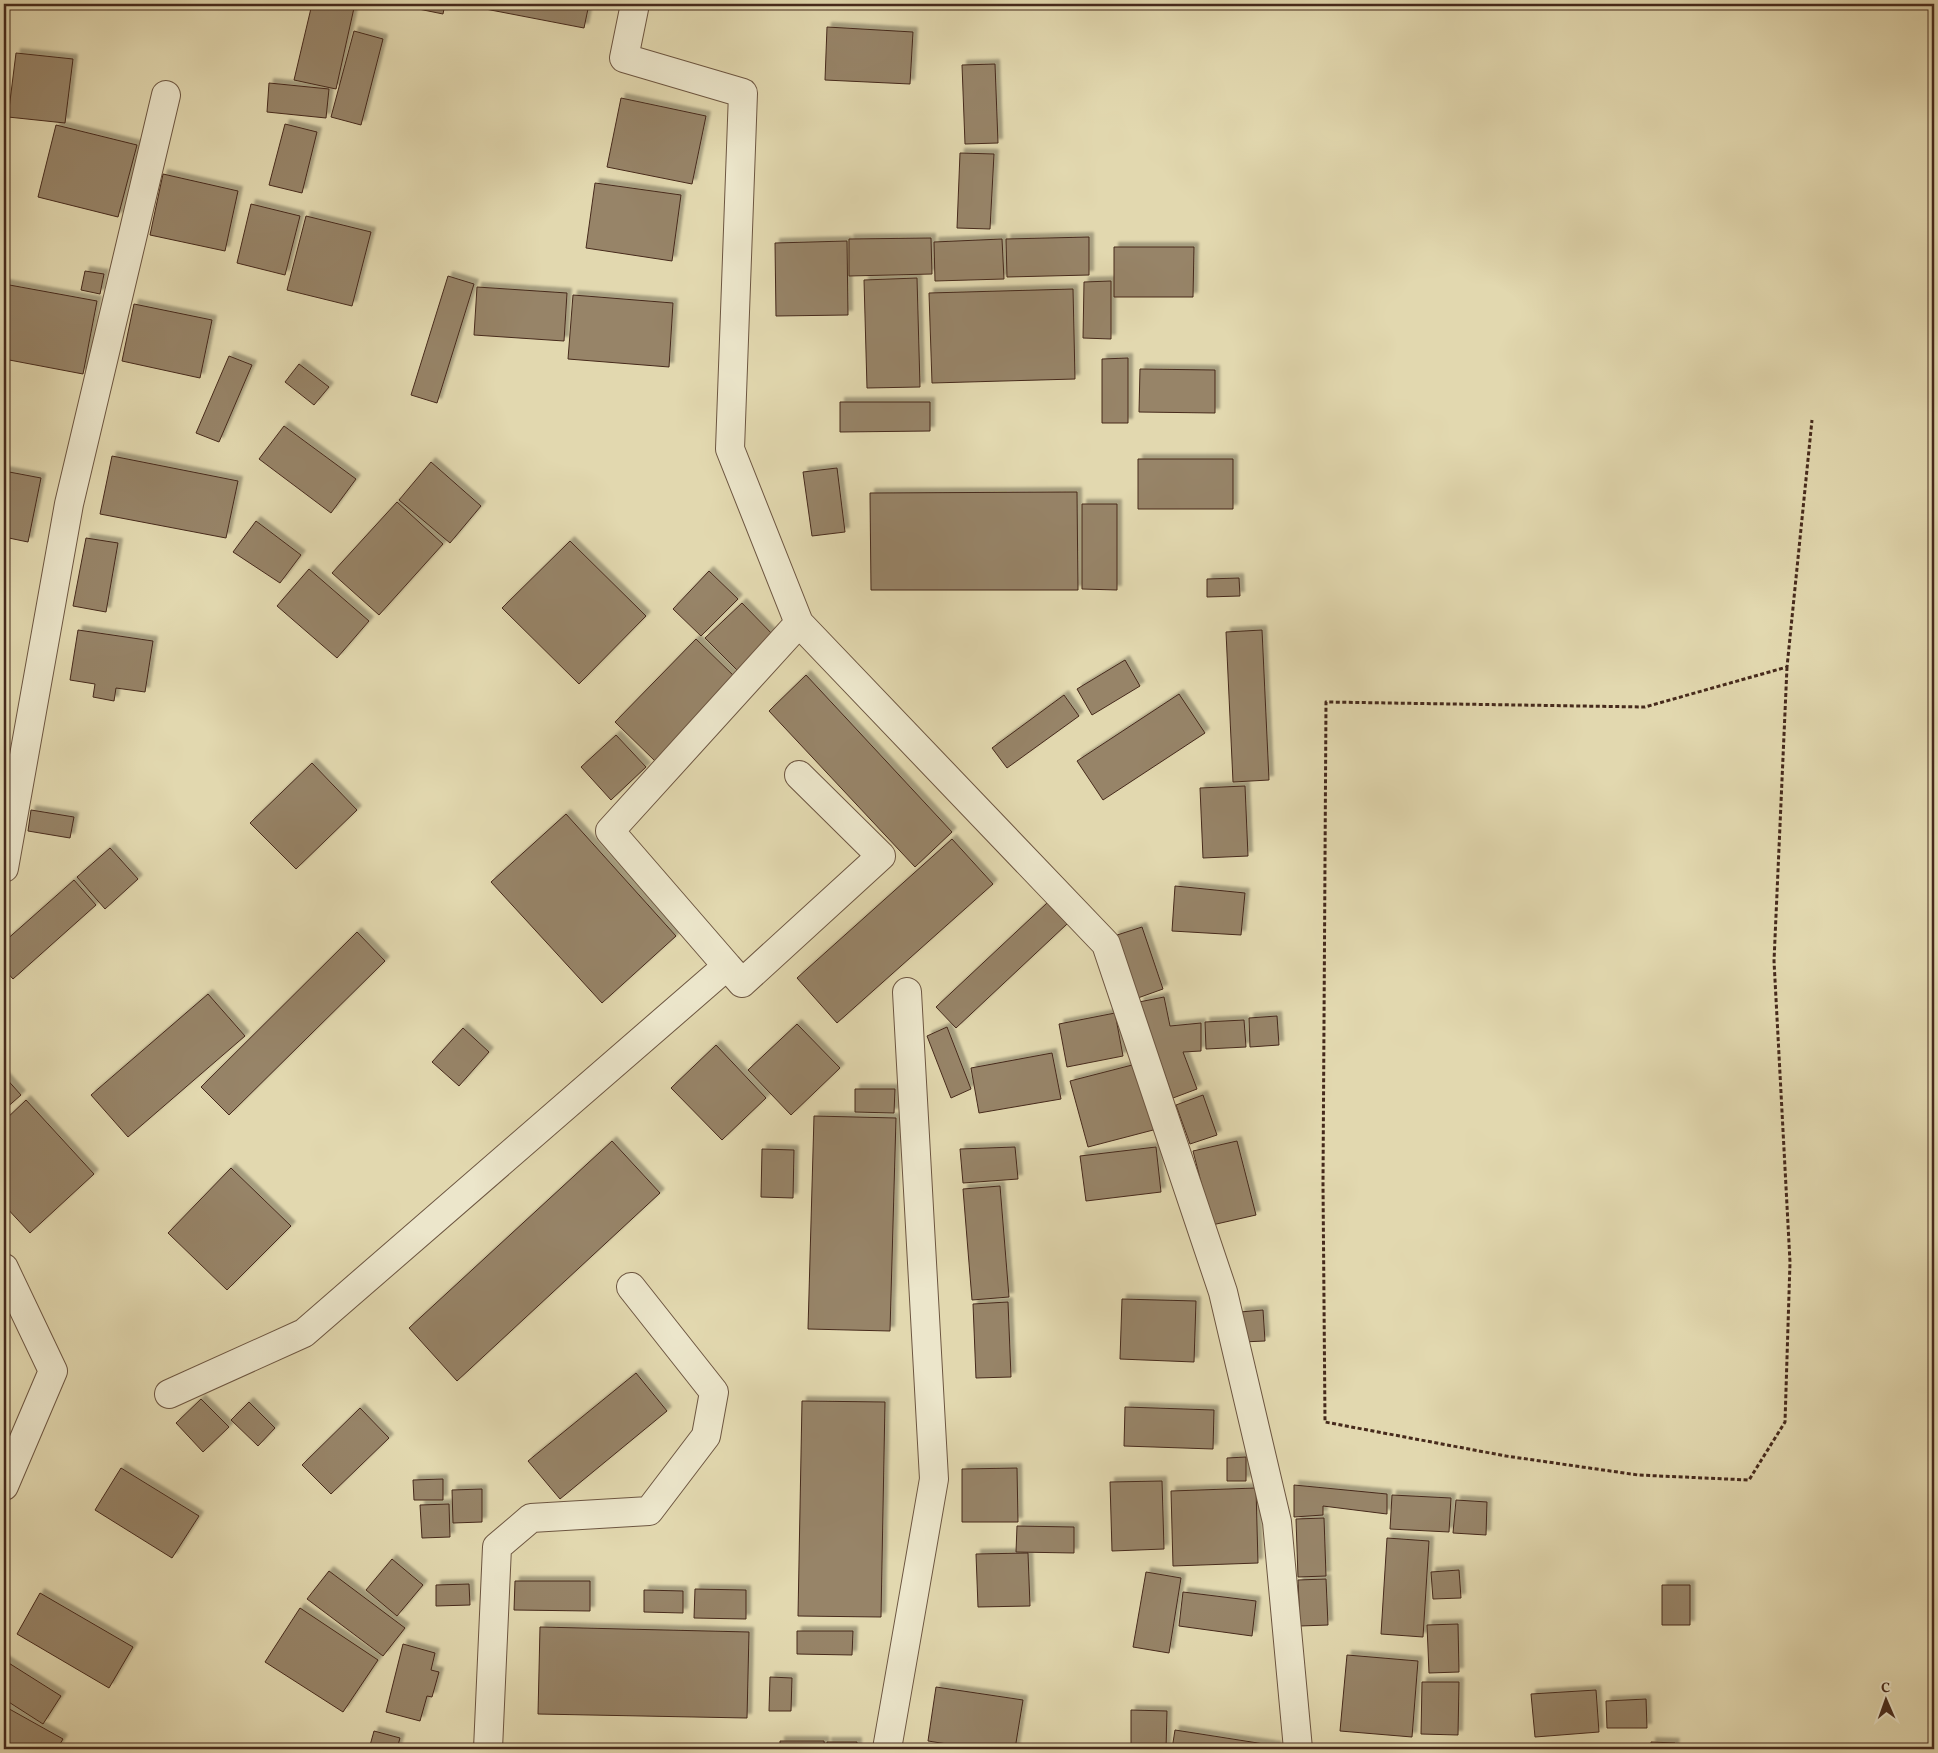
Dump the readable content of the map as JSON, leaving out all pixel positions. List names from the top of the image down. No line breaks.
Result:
{"north":"top"}
